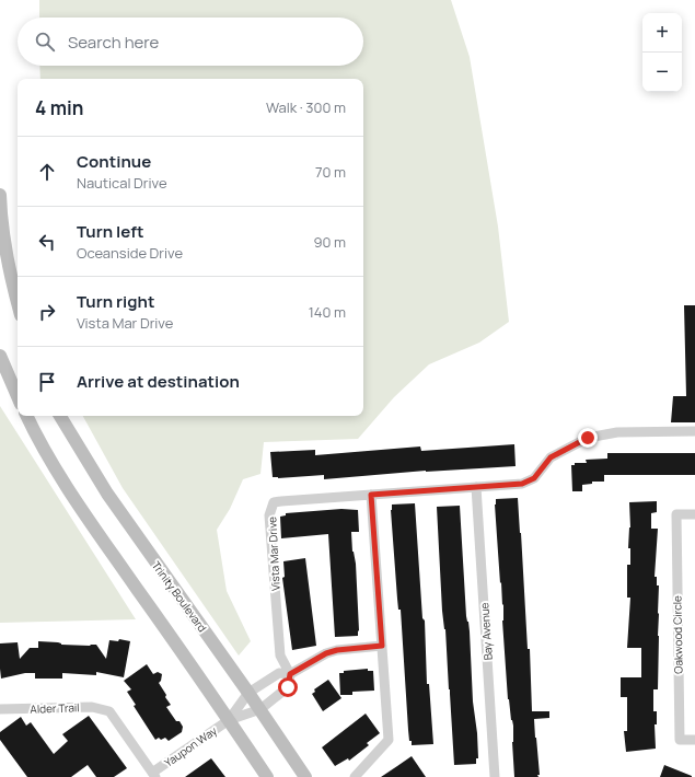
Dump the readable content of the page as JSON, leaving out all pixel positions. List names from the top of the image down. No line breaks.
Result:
{"streets":{"main road":["Trinity Boulevard"],"street":["Vista Mar Drive","Bay Avenue","Oakwood Circle","Alder Trail","Yaupon Way"]},"crossings":[["Vista Mar Drive","Bay Avenue"],["Alder Trail","Yaupon Way"]],"page":{"map_buttons":["+","−"],"search":"Search here","heading":["4 min","Walk · 300 m"],"list":[["Continue","Nautical Drive","70 m"],["Turn left","Oceanside Drive","90 m"],["Turn right","Vista Mar Drive","140 m"],"Arrive at destination"]}}
